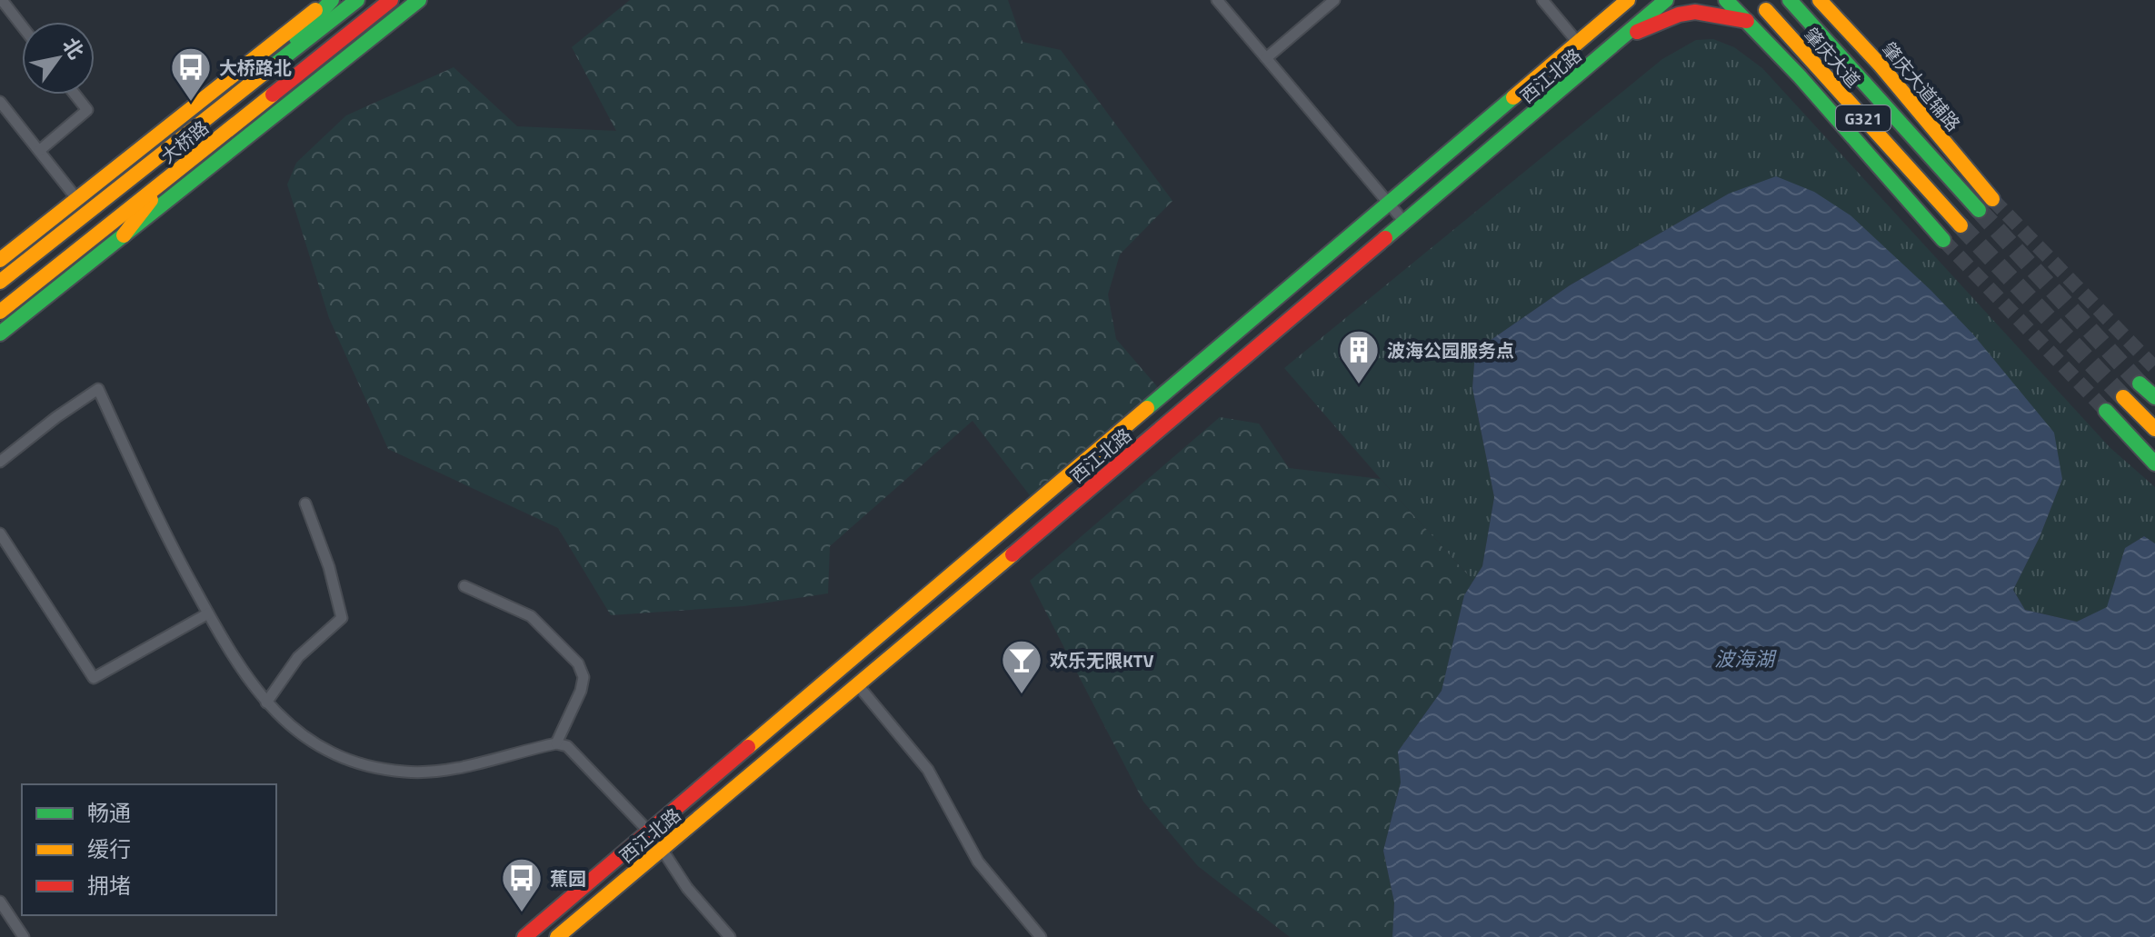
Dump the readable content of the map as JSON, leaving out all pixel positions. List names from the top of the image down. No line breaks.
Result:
{"streets":{"main road":["肇庆大道","西江北路","肇庆大道辅路","G321","大桥路"]},"water":["波海湖"],"places":{"bus stop":["大桥路北","蕉园"],"building":["波海公园服务点"],"bar":["欢乐无限KTV"]},"legend":["畅通","缓行","拥堵"],"north":"top right"}
